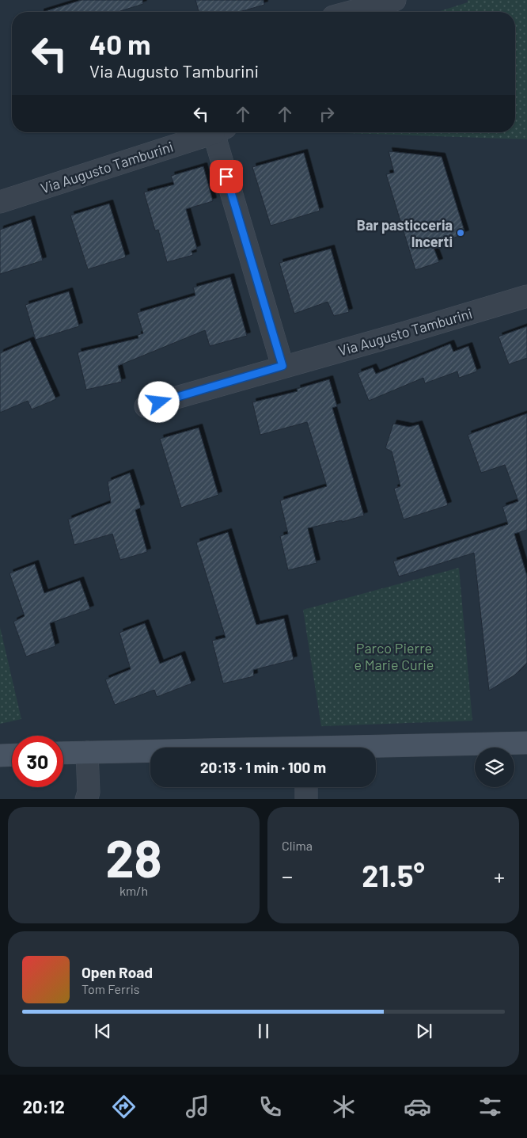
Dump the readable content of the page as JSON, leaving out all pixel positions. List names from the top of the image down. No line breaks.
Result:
{"streets":{"street":["Via Augusto Tamburini"]},"parks":["Parco Pierre e Marie Curie"],"places":["Bar pasticceria Incerti"],"page":{"turn":["40 m","Via Augusto Tamburini"],"limit":"30","trip":"20:13 · 1 min · 100 m","tile":[["28","km/h"],"Clima"],"heat":["−","21.5°","+"],"song":["Open Road","Tom Ferris"],"tabs":"20:12"}}
